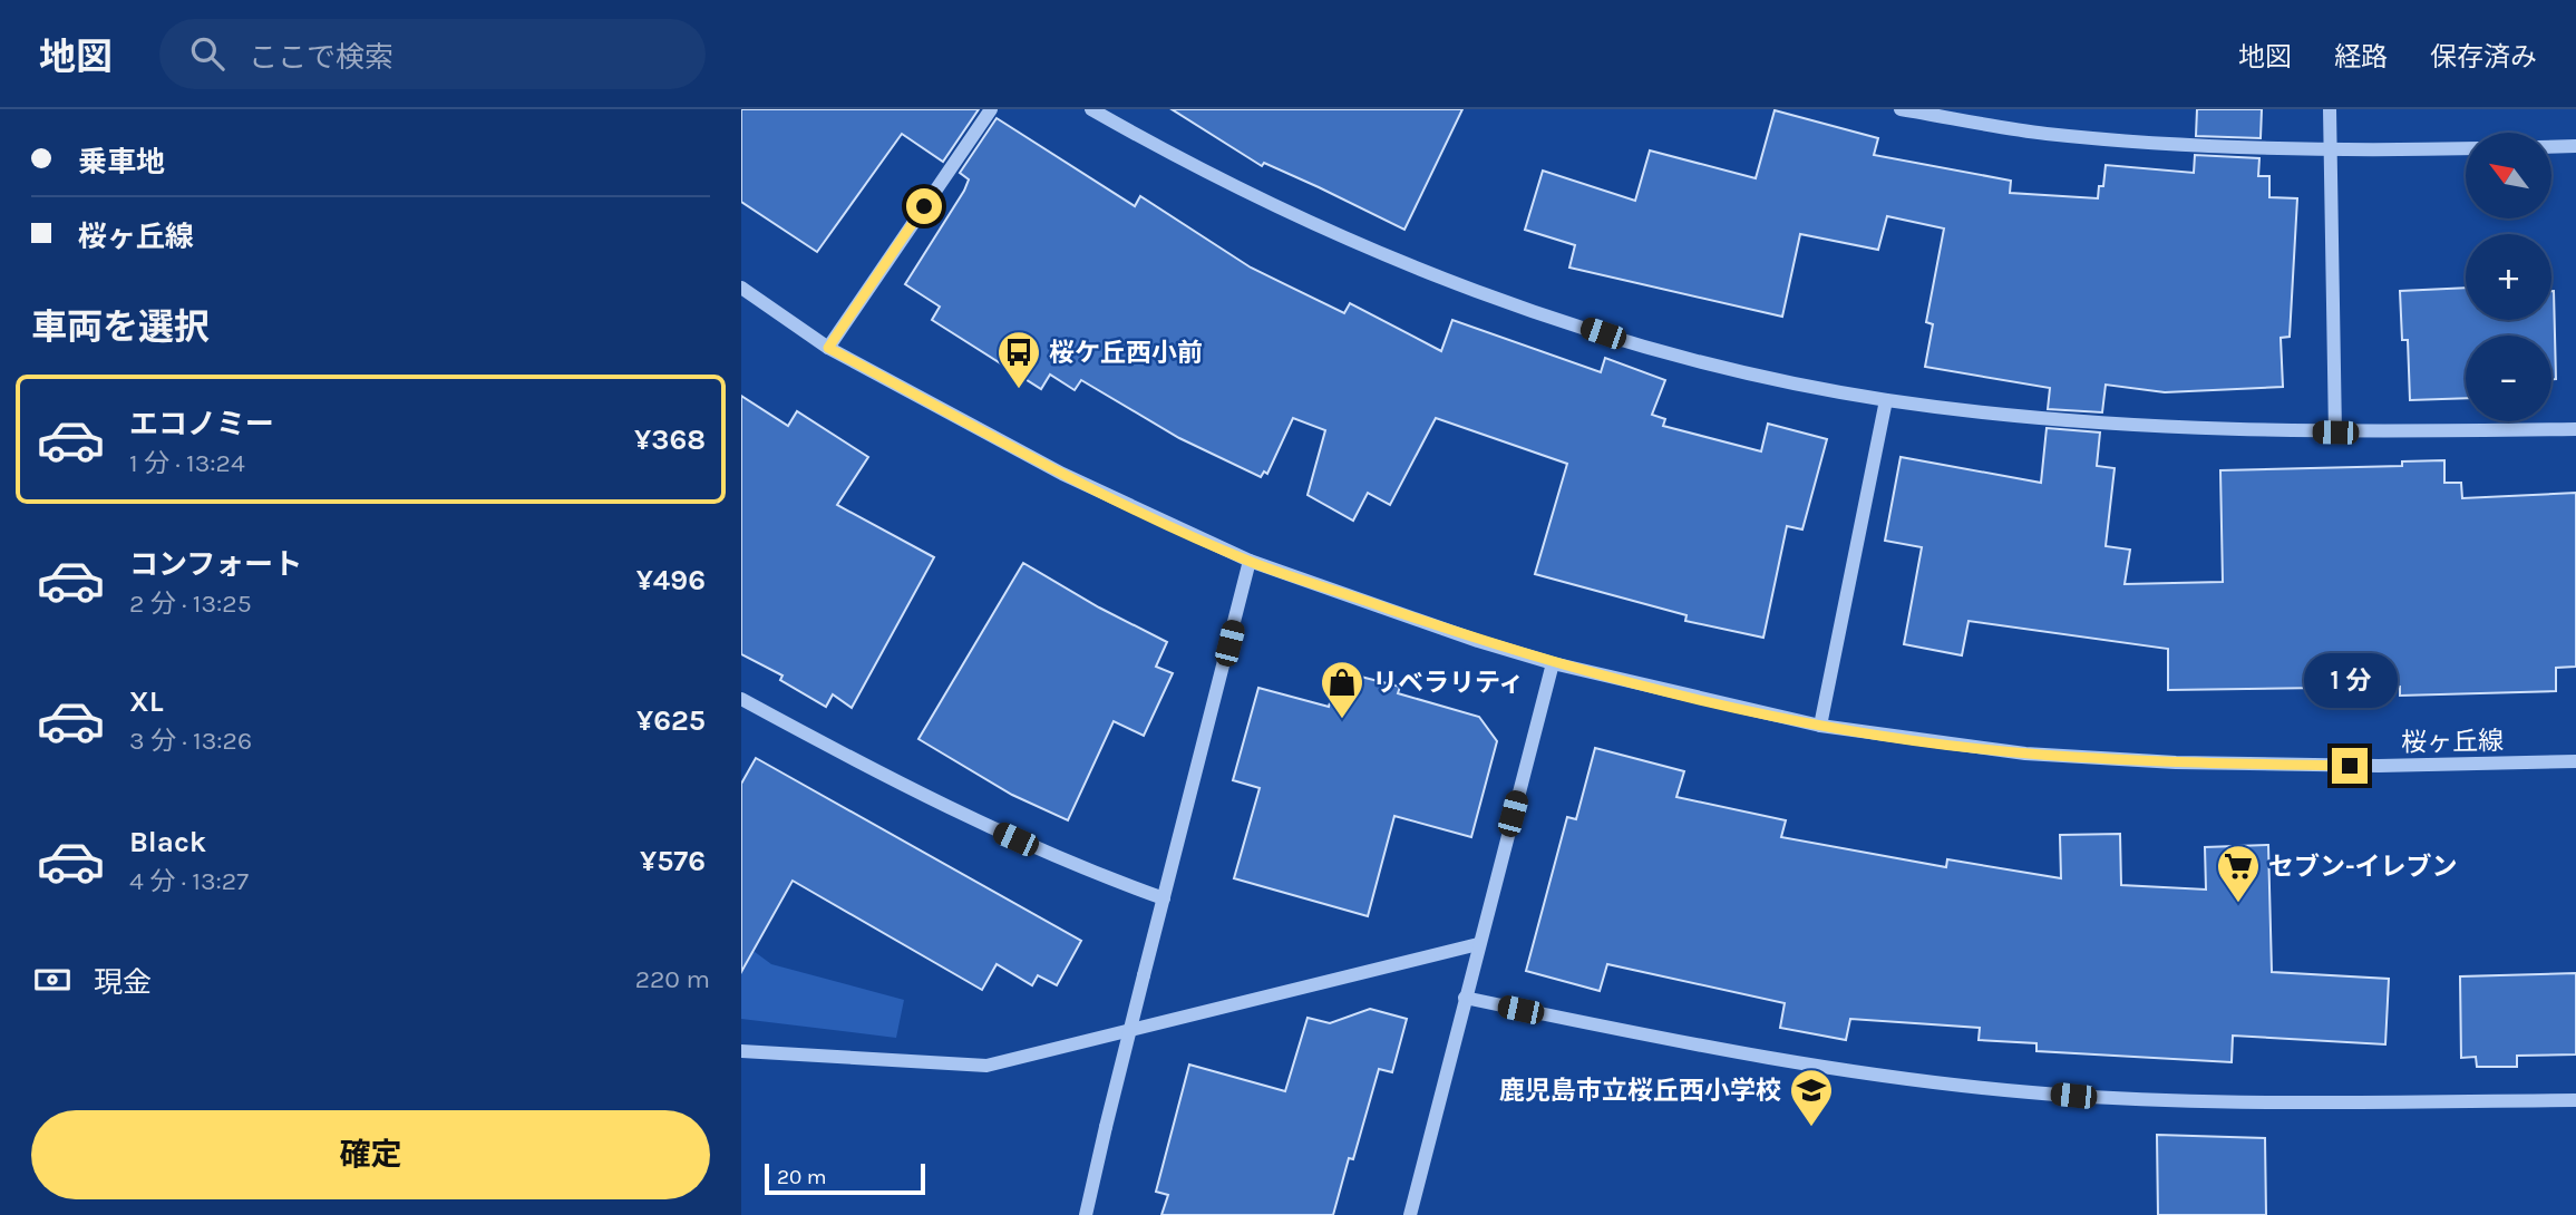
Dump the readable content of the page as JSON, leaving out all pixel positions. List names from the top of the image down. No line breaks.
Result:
{"streets":{"street":["桜ヶ丘線"]},"places":{"bus stop":["桜ケ丘西小前"],"shop":["リベラリティ"],"supermarket":["セブン-イレブン"],"school or university":["鹿児島市立桜丘西小学校"]},"scale_bar":"20 m","north":"top left","page":{"header":"地図","search":"ここで検索","nav":["地図","経路","保存済み"],"banner":["乗車地","桜ヶ丘線"],"map_buttons":["+","−"],"heading":"車両を選択","list":[{"name":"エコノミー","note":"1 分 · 13:24","value":"¥368"},{"name":"コンフォート","note":"2 分 · 13:25","value":"¥496"},{"name":"XL","note":"3 分 · 13:26","value":"¥625"},{"name":"Black","note":"4 分 · 13:27","value":"¥576"}],"bubble":"1 分","pay":["現金","220 m"],"buttons":"確定","scale":"20 m"}}
